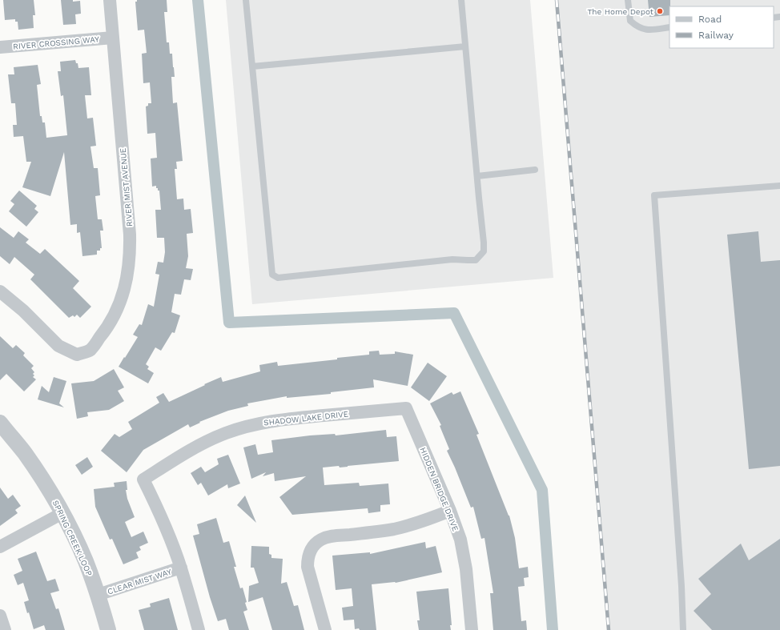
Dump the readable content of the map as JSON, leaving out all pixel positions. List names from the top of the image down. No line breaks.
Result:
{"streets":{"street":["RIVER CROSSING WAY","RIVER MIST AVENUE","SHADOW LAKE DRIVE","HIDDEN BRIDGE DRIVE","SPRING CREEK LOOP","CLEAR MIST WAY"]},"crossings":[["RIVER CROSSING WAY","RIVER MIST AVENUE"],["SHADOW LAKE DRIVE","HIDDEN BRIDGE DRIVE"],["SHADOW LAKE DRIVE","CLEAR MIST WAY"],["SPRING CREEK LOOP","CLEAR MIST WAY"]],"places":["The Home Depot"],"legend":["Road","Railway"]}
